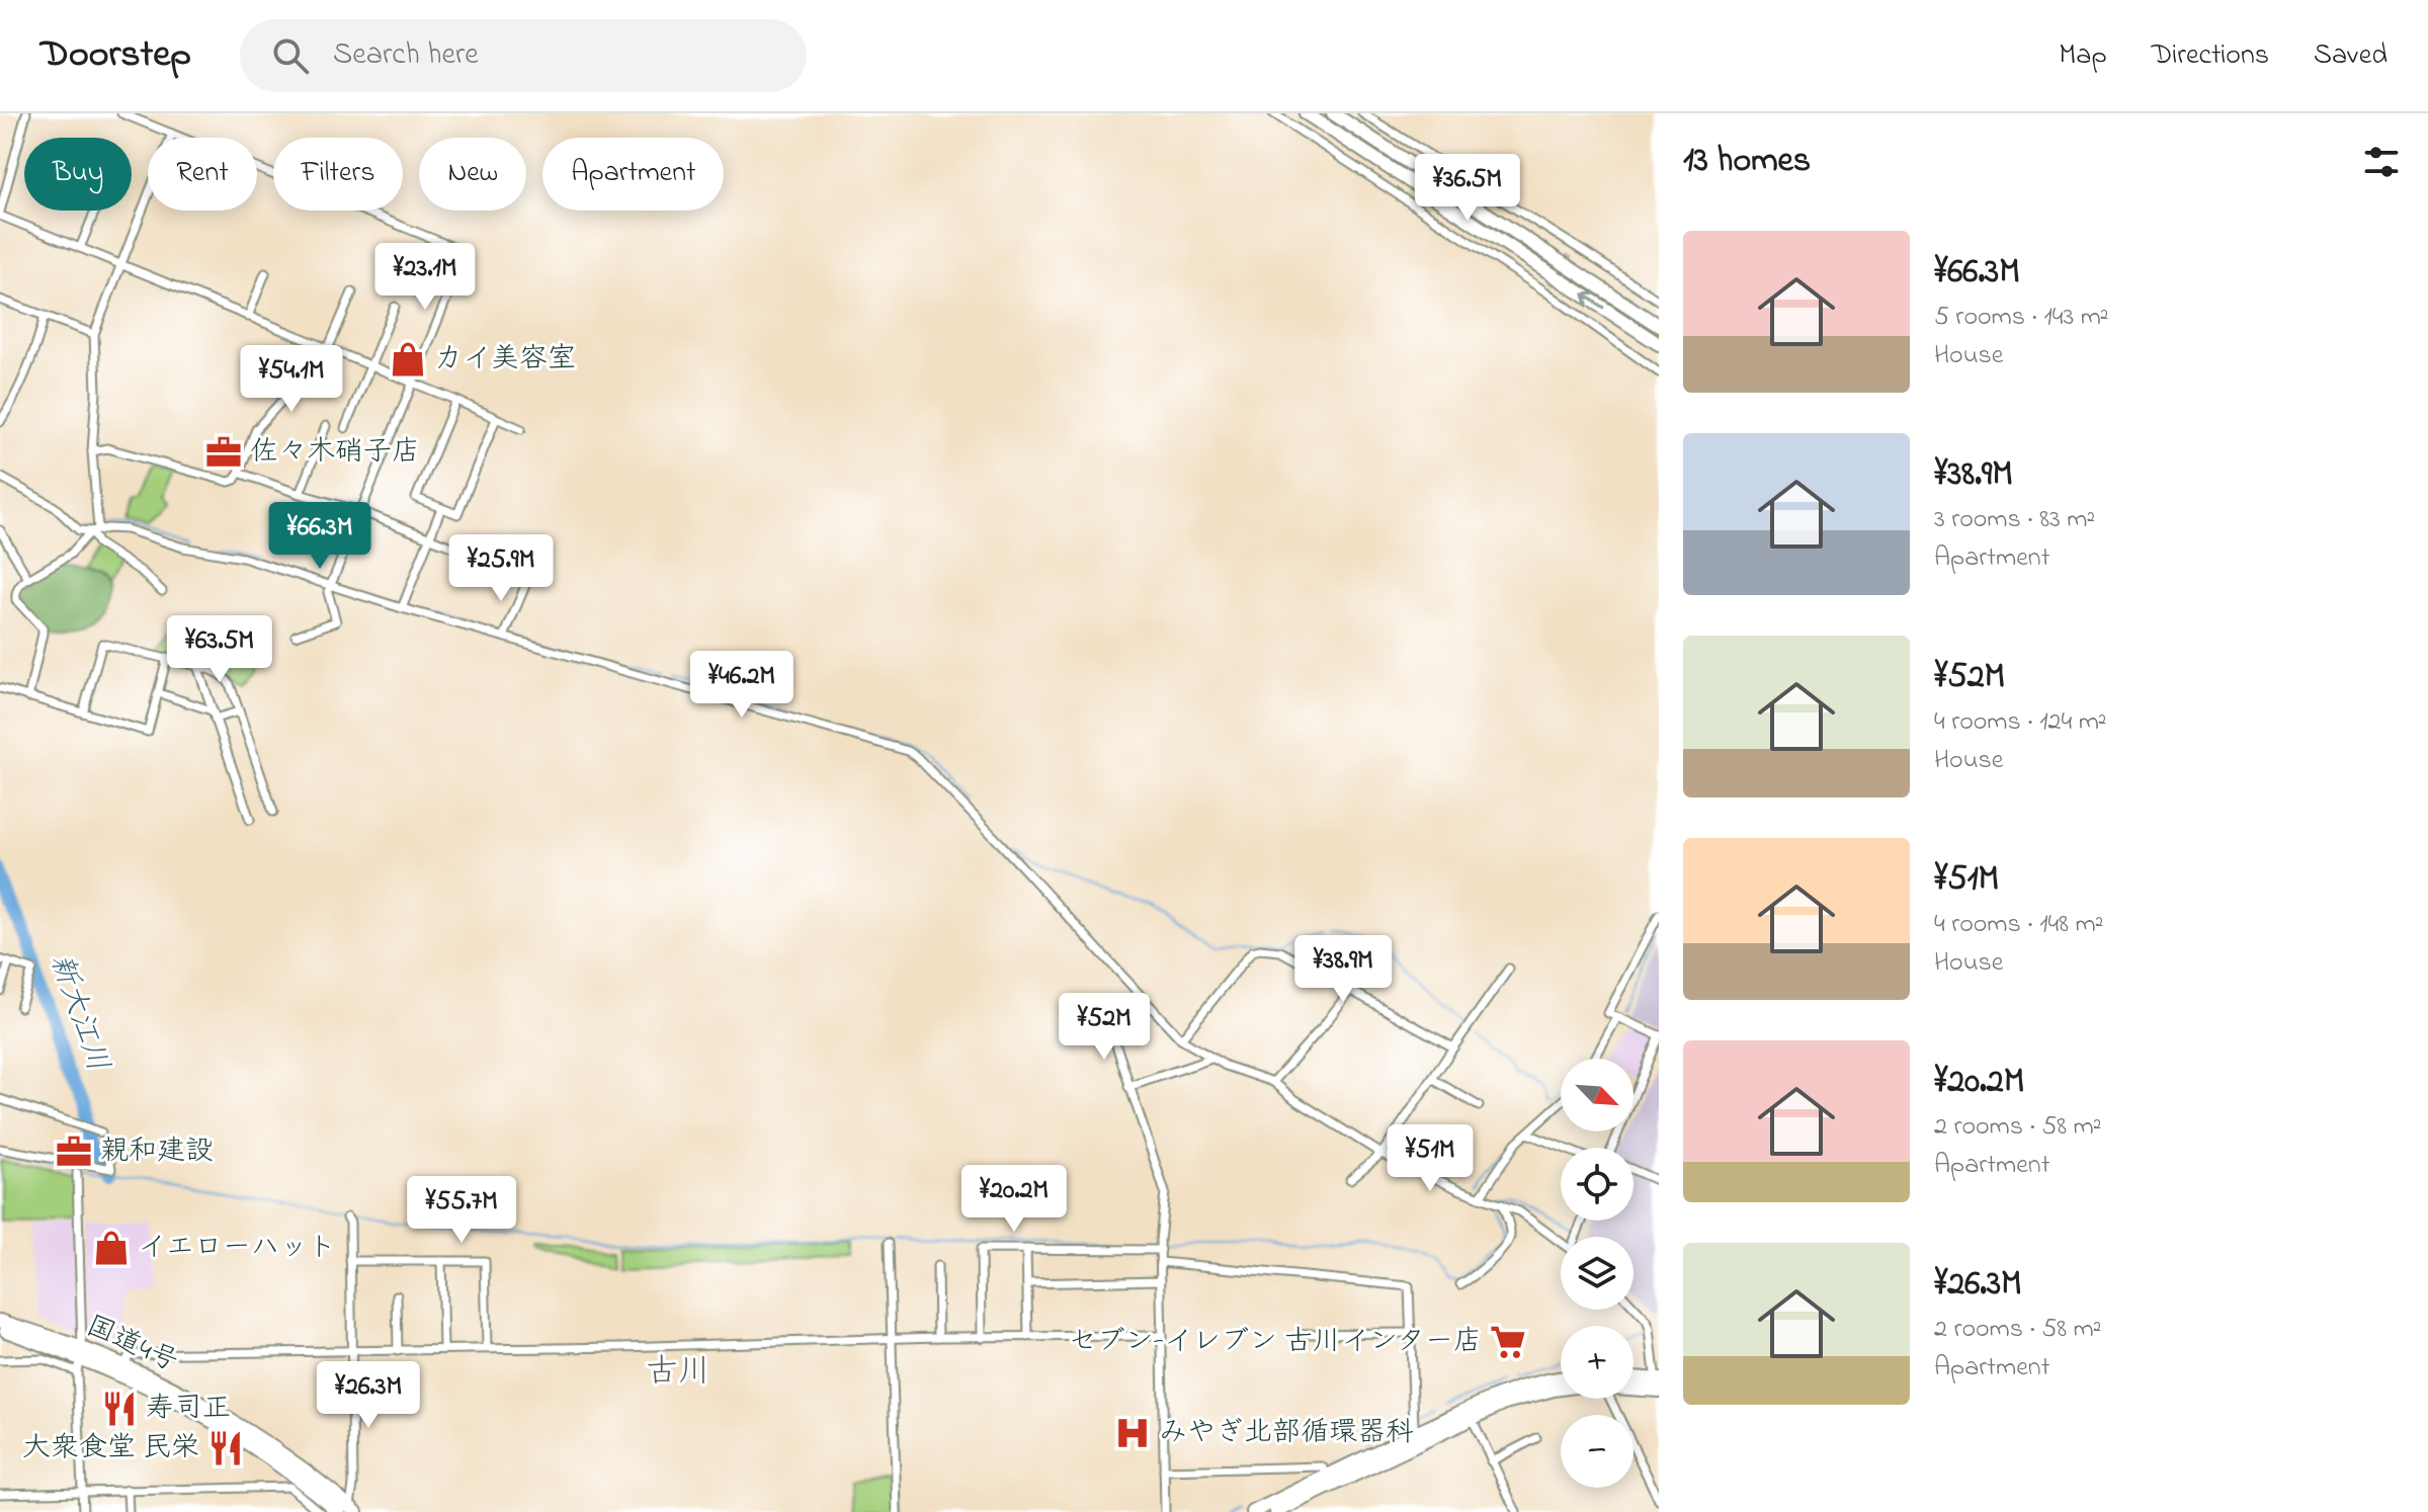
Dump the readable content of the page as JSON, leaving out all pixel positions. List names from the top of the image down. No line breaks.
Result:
{"streets":{"highway":["国道4号"]},"districts":["古川"],"water":["新大江川"],"places":{"shop":["カイ美容室","イエローハット"],"office":["佐々木硝子店","親和建設"],"supermarket":["セブン-イレブン 古川インター店"],"restaurant":["寿司正","大衆食堂 民栄"],"hospital":["みやぎ北部循環器科"]},"north":"bottom right","page":{"header":"Doorstep","search":"Search here","nav":["Map","Directions","Saved"],"heading":"13 homes","chip":["Buy","Rent","Filters","New","Apartment"],"price":["¥36.5M","¥23.1M","¥54.1M","¥66.3M","¥25.9M","¥63.5M","¥46.2M","¥38.9M","¥52M","¥51M","¥20.2M","¥55.7M","¥26.3M"],"list":[{"name":"¥66.3M","note":"5 rooms · 143 m² · House"},{"name":"¥38.9M","note":"3 rooms · 83 m² · Apartment"},{"name":"¥52M","note":"4 rooms · 124 m² · House"},{"name":"¥51M","note":"4 rooms · 148 m² · House"},{"name":"¥20.2M","note":"2 rooms · 58 m² · Apartment"},{"name":"¥26.3M","note":"2 rooms · 58 m² · Apartment"}],"map_buttons":["+","−"]}}
